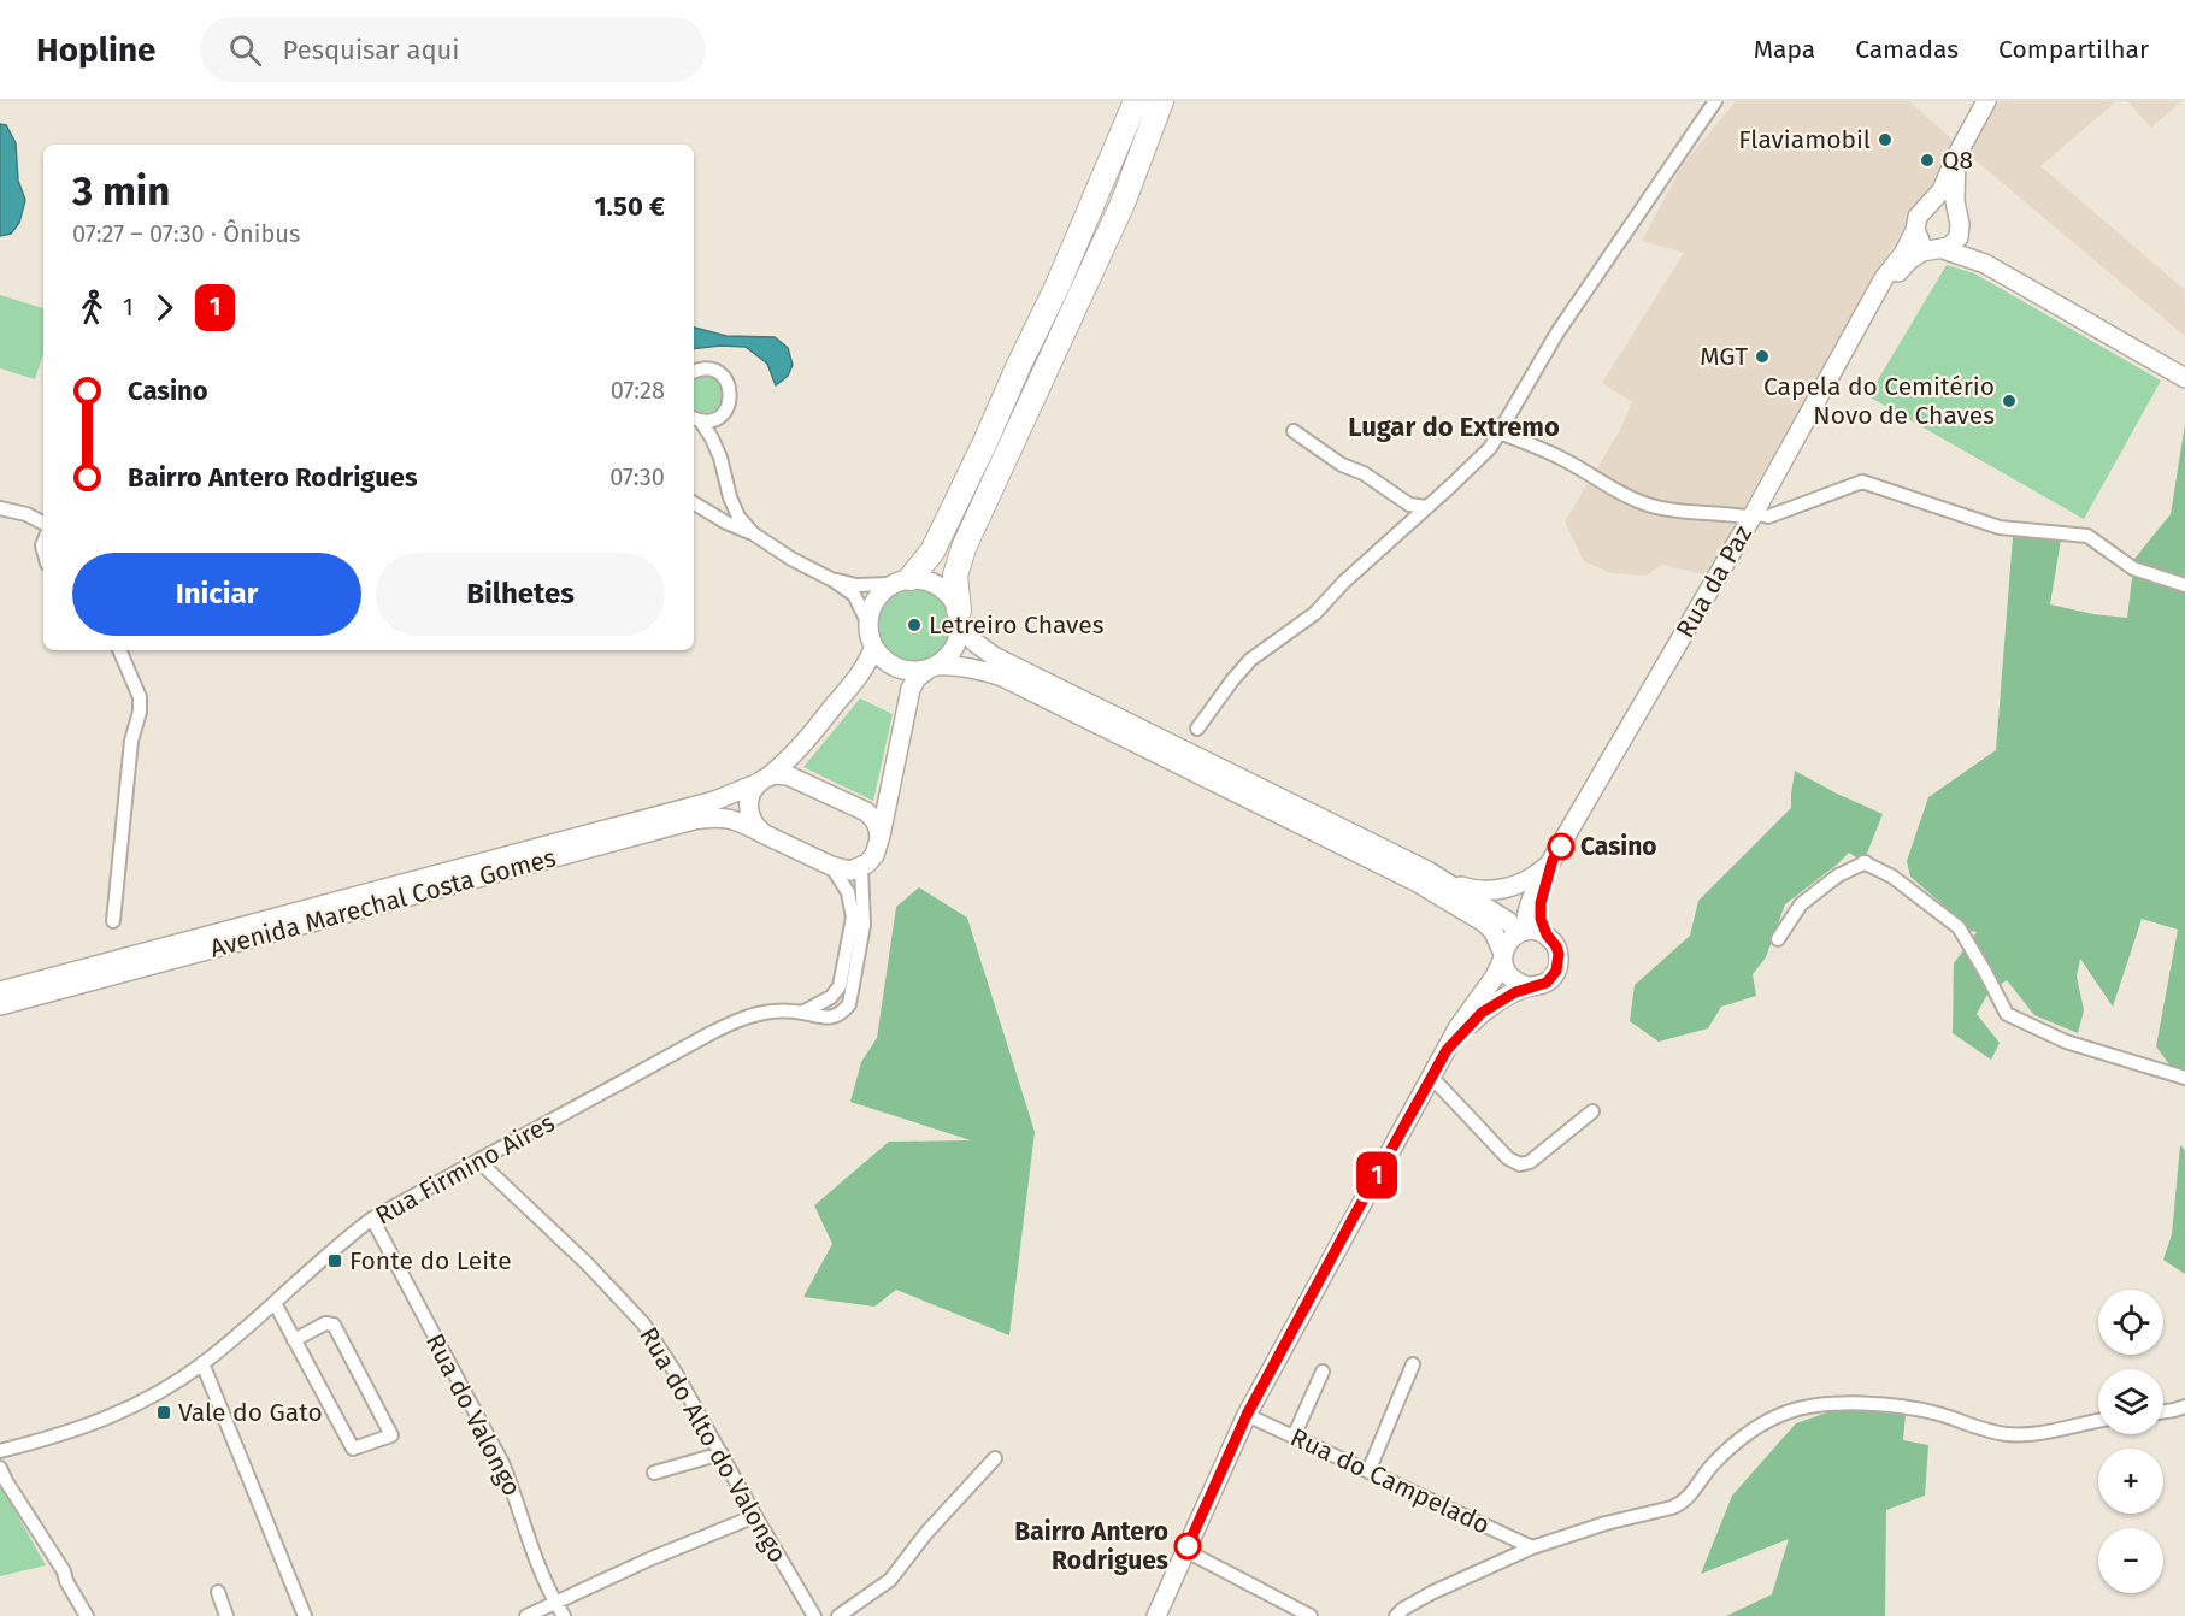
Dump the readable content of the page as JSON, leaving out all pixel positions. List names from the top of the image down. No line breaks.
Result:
{"streets":{"main road":["Rua da Paz","Avenida Marechal Costa Gomes"],"street":["Rua Firmino Aires","Rua do Valongo","Rua do Alto do Valongo","Rua do Campelado"]},"crossings":[["Rua Firmino Aires","Rua do Valongo"],["Rua Firmino Aires","Rua do Alto do Valongo"]],"districts":["Lugar do Extremo"],"places":{"other":["Flaviamobil","Q8","MGT","Capela do Cemitério Novo de Chaves","Letreiro Chaves","Casino","Bairro Antero Rodrigues"],"transit":["Fonte do Leite","Vale do Gato"]},"lines":["bus line 1"],"page":{"header":"Hopline","search":"Pesquisar aqui","nav":["Mapa","Camadas","Compartilhar"],"on_map":"1","heading":["3 min","07:27 – 07:30 · Ônibus","1.50 €"],"legs":["1","1"],"list":[{"name":"Casino","value":"07:28"},{"name":"Bairro Antero Rodrigues","value":"07:30"}],"buttons":["Iniciar","Bilhetes"],"map_buttons":["+","−"]}}
